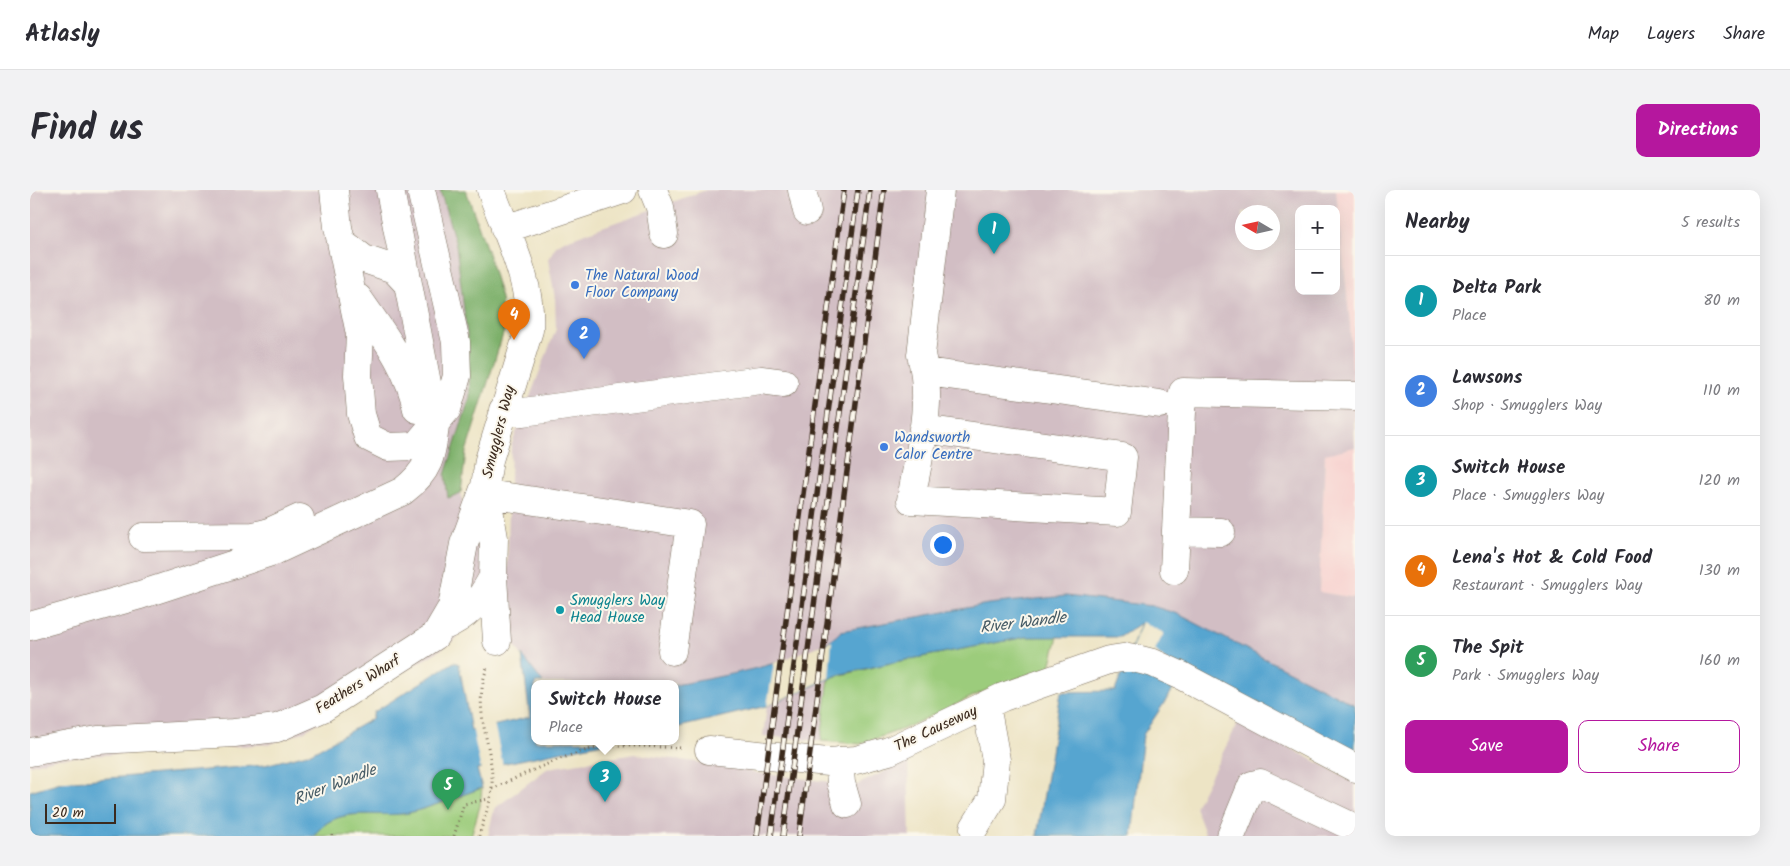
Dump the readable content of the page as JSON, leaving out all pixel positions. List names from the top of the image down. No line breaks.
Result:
{"streets":{"street":["Smugglers Way","Feathers Wharf","The Causeway"]},"crossings":[["Smugglers Way","Feathers Wharf"]],"water":["River Wandle"],"places":["The Natural Wood Floor Company","Wandsworth Calor Centre","Smugglers Way Head House"],"scale_bar":"20 m","north":"left","page":{"header":"Atlasly","nav":["Map","Layers","Share"],"title":"Find us","buttons":["Directions",["Save","Share"]],"heading":["Nearby","5 results"],"map_buttons":["+","−"],"pins":["1","4","2","3","5"],"list":[{"mark":"1","name":"Delta Park","note":"Place","value":"80 m"},{"mark":"2","name":"Lawsons","note":"Shop · Smugglers Way","value":"110 m"},{"mark":"3","name":"Switch House","note":"Place · Smugglers Way","value":"120 m"},{"mark":"4","name":"Lena's Hot & Cold Food","note":"Restaurant · Smugglers Way","value":"130 m"},{"mark":"5","name":"The Spit","note":"Park · Smugglers Way","value":"160 m"}],"popup":["Switch House","Place"],"scale":"20 m"}}
